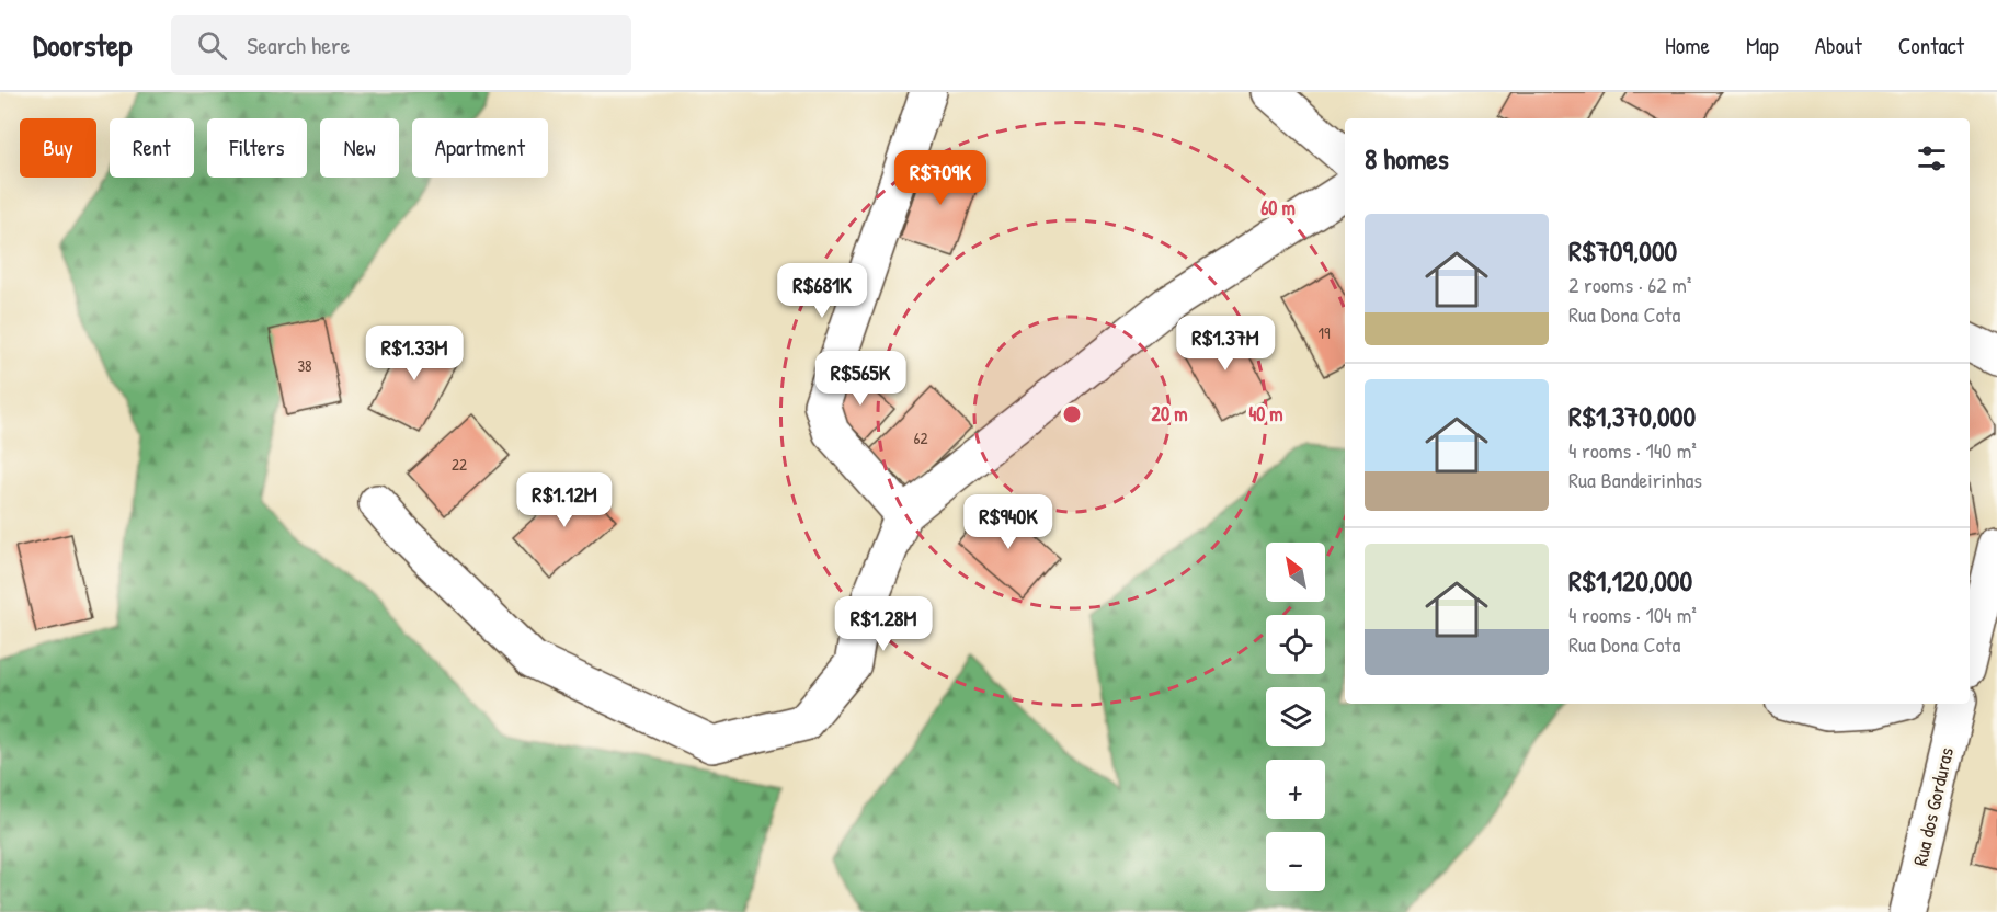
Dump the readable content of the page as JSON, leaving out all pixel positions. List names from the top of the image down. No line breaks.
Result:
{"streets":{"street":["Rua dos Gorduras"]},"house_numbers":["19","38","62","22"],"north":"top left","page":{"header":"Doorstep","search":"Search here","nav":["Home","Map","About","Contact"],"chip":["Buy","Rent","Filters","New","Apartment"],"heading":"8 homes","price":["R$709K","R$681K","R$1.37M","R$1.33M","R$565K","R$1.12M","R$940K","R$1.28M"],"list":[{"name":"R$709,000","note":"2 rooms · 62 m² · Rua Dona Cota"},{"name":"R$1,370,000","note":"4 rooms · 140 m² · Rua Bandeirinhas"},{"name":"R$1,120,000","note":"4 rooms · 104 m² · Rua Dona Cota"}],"map_buttons":["+","−"]},"rings":["60 m","20 m","40 m"]}
